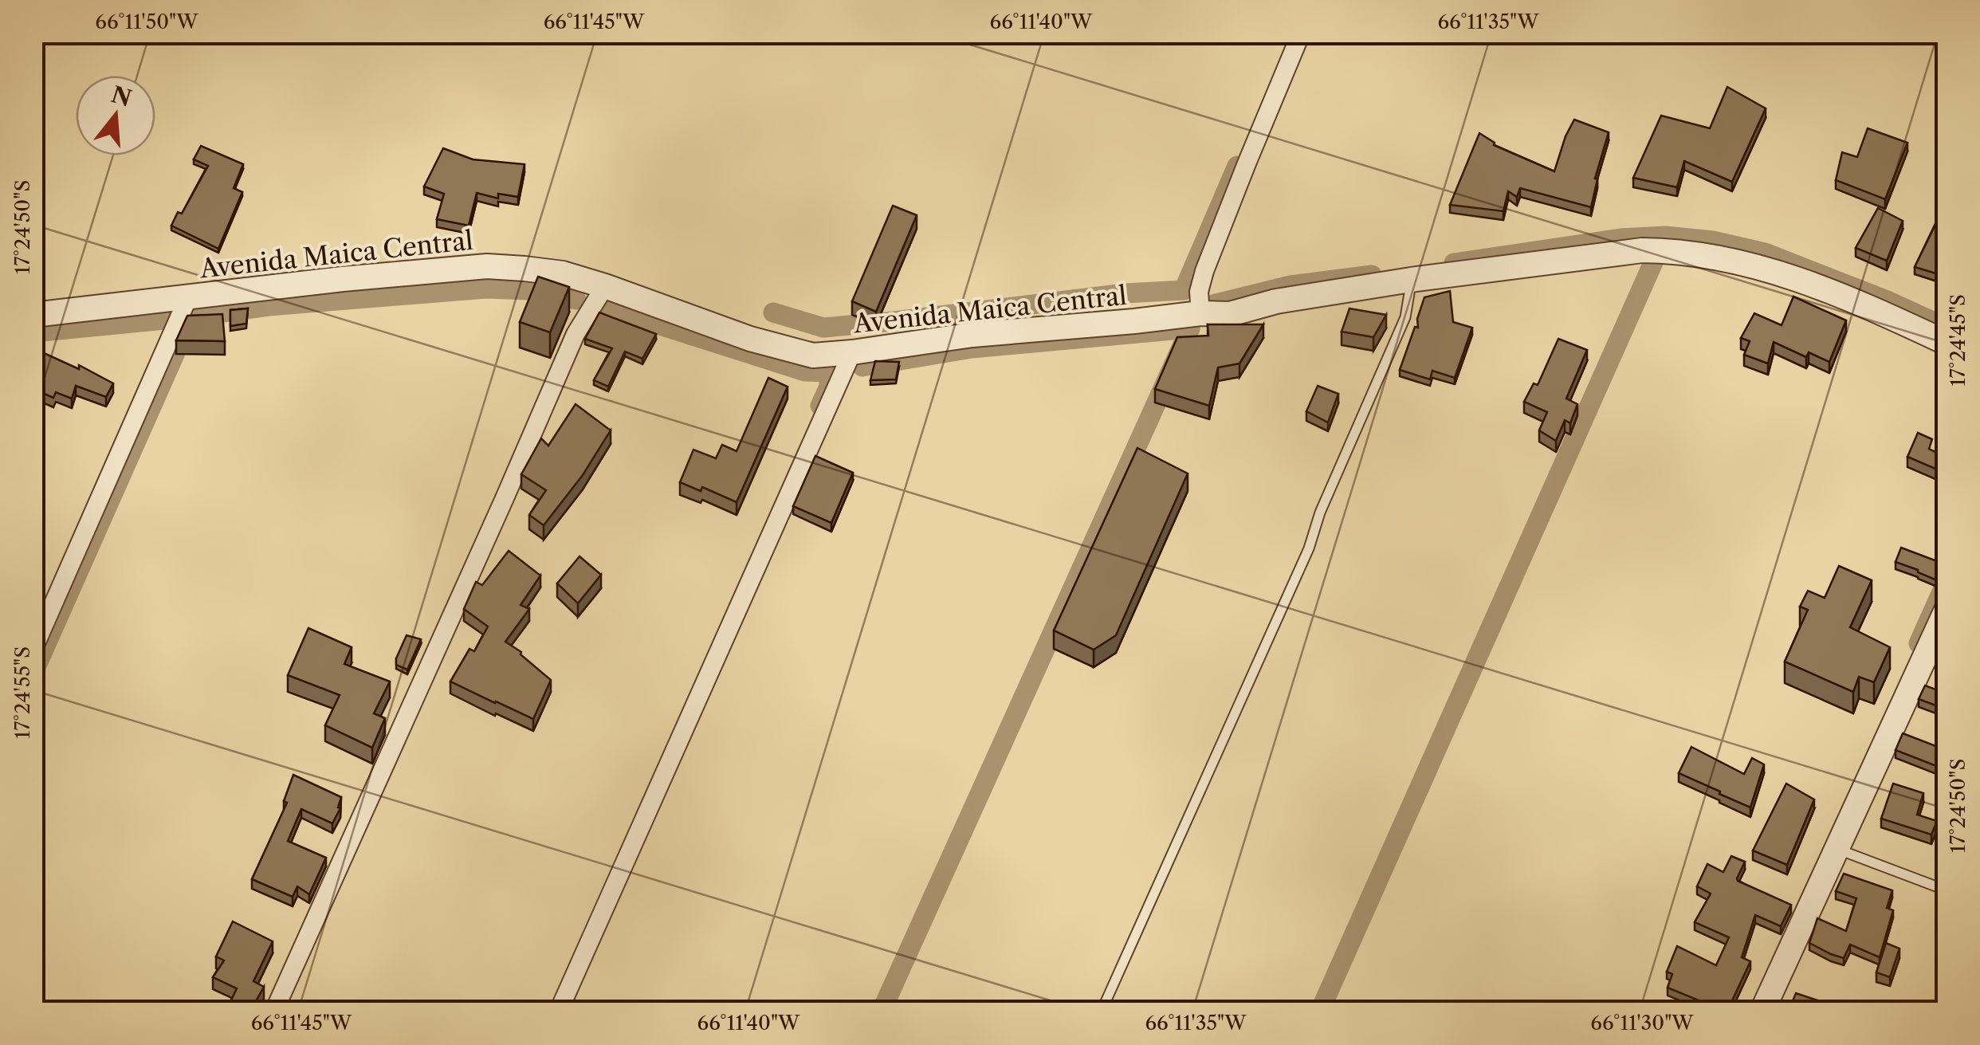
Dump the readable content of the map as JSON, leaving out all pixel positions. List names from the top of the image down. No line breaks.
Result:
{"streets":{"street":["Avenida Maica Central"]},"north":"top","coordinates":["66°11'50\"W","66°11'45\"W","66°11'40\"W","66°11'35\"W","17°24'50\"S","17°24'45\"S","17°24'55\"S","66°11'30\"W"]}
